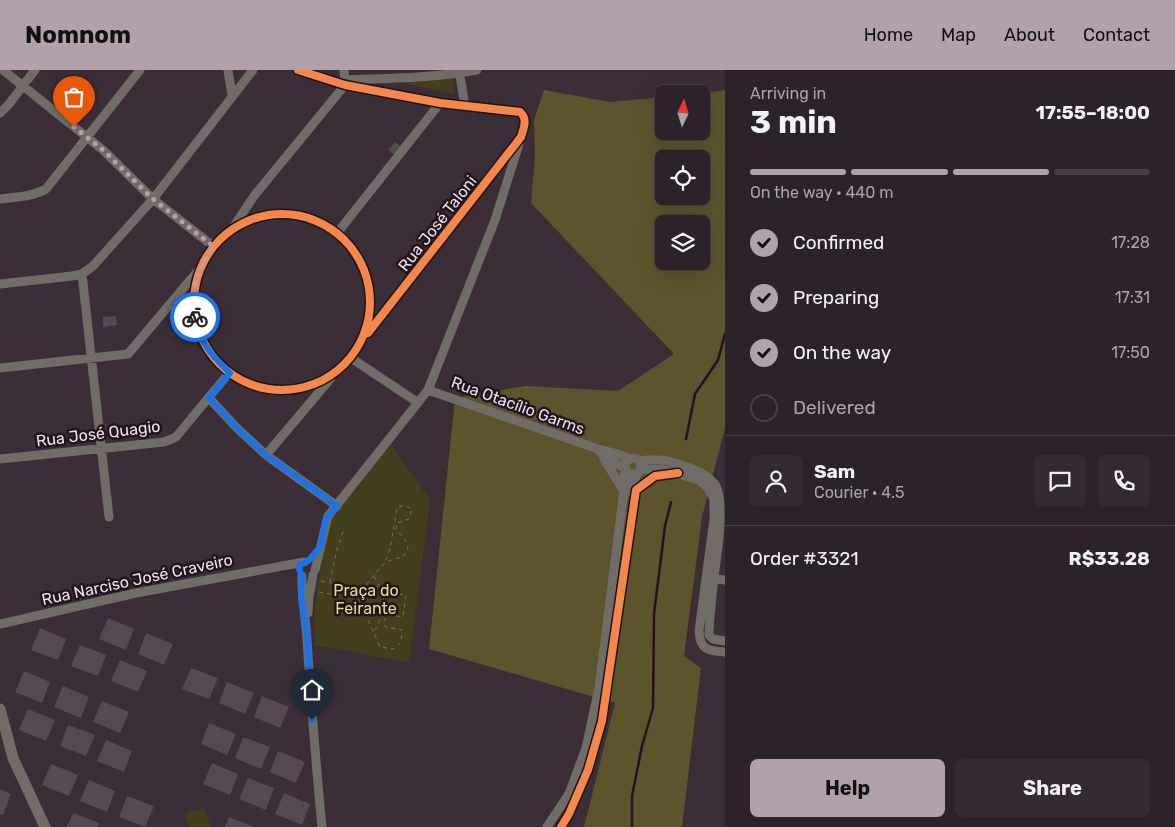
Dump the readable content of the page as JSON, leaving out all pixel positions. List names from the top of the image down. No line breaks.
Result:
{"streets":{"street":["Rua José Taloni","Rua Otacílio Garms","Rua José Quagio","Rua Narciso José Craveiro"]},"crossings":[["Rua José Taloni","Rua José Quagio"]],"parks":["Praça do Feirante"],"north":"top","page":{"header":"Nomnom","nav":["Home","Map","About","Contact"],"heading":["3 min","Arriving in","17:55–18:00"],"panel":["Sam","Courier · 4.5","Order #3321","R$33.28"],"bar":"On the way · 440 m","list":[["Confirmed","17:28"],["Preparing","17:31"],["On the way","17:50"],"Delivered"],"buttons":["Help","Share"]}}
